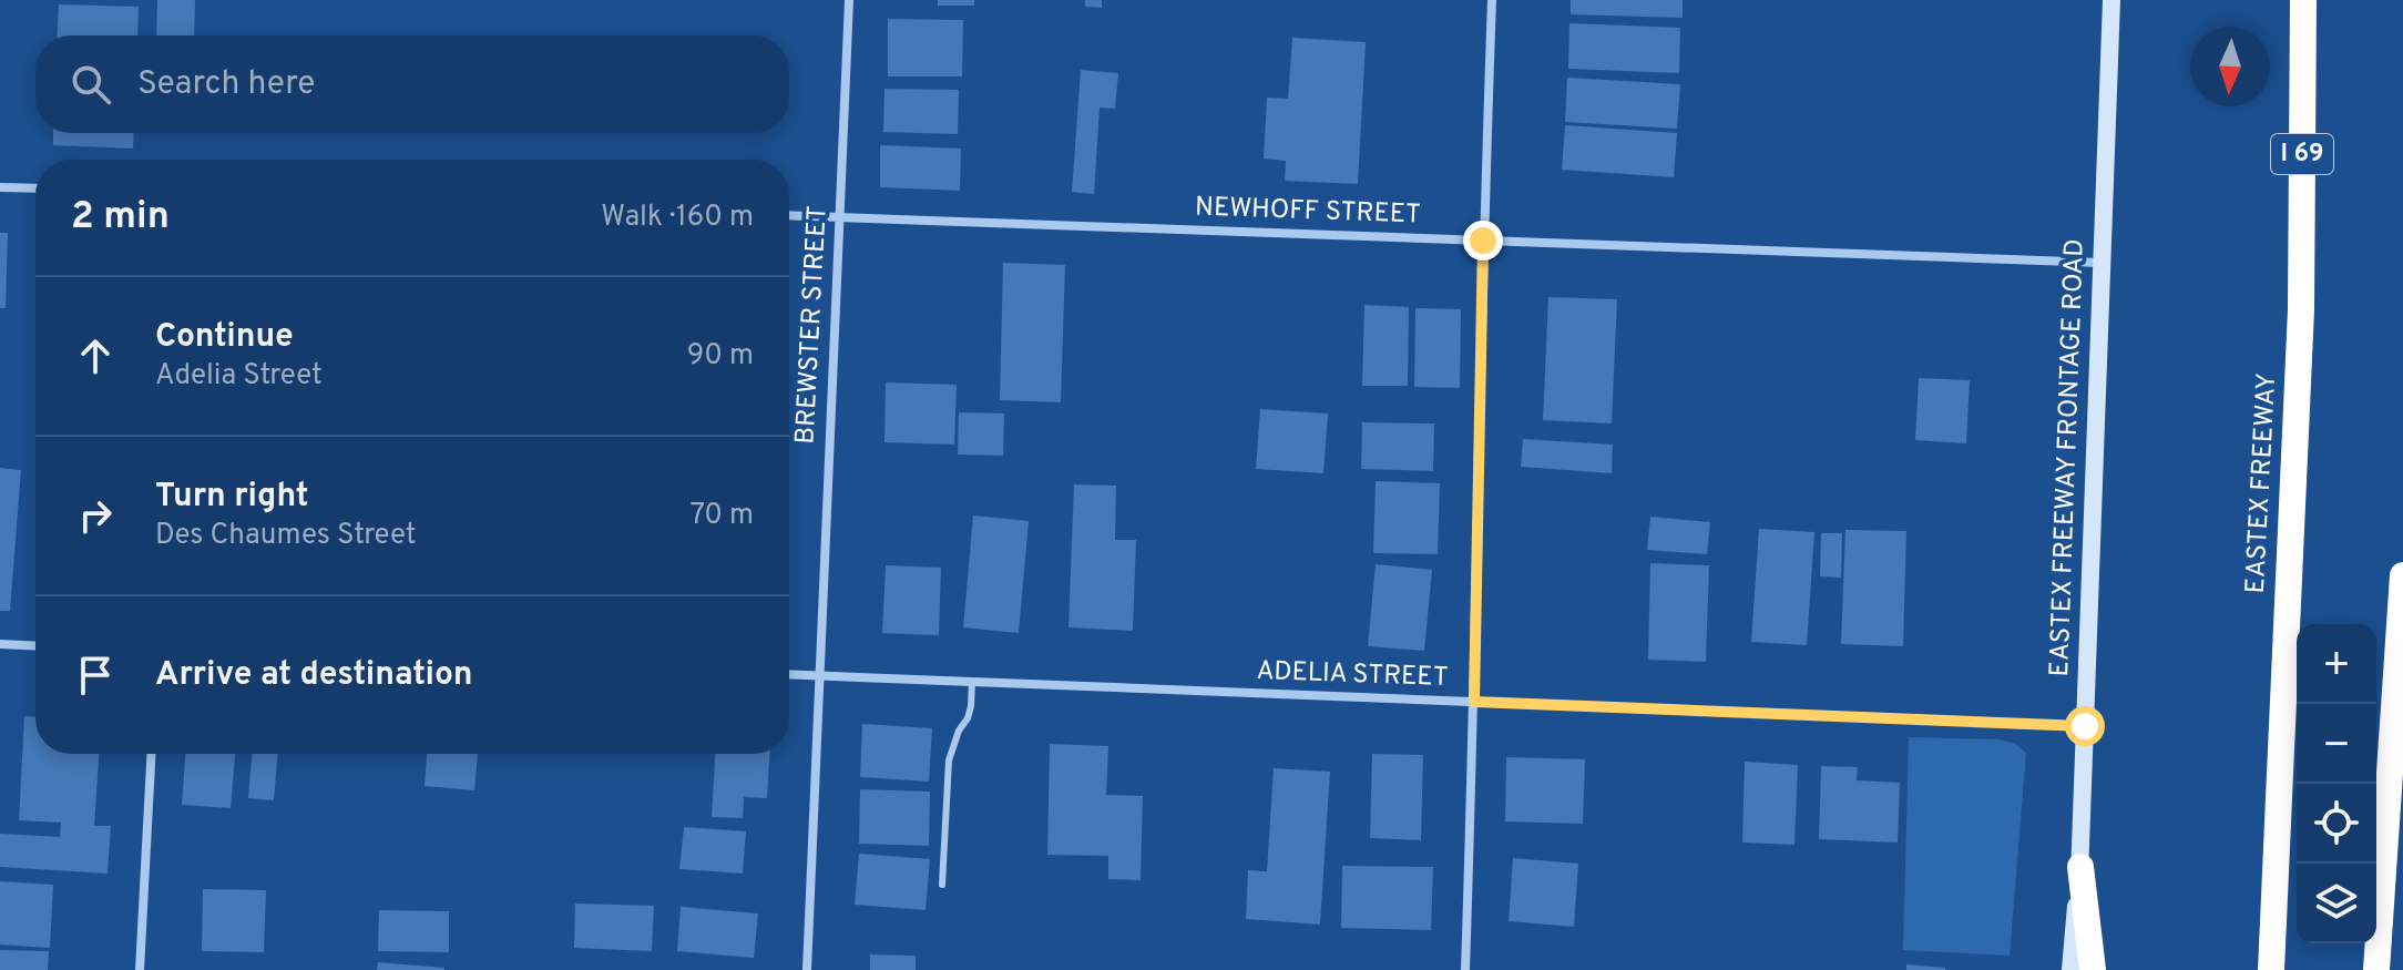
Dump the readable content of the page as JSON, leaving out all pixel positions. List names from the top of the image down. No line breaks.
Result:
{"streets":{"highway":["I 69","EASTEX FREEWAY"],"main road":["EASTEX FREEWAY FRONTAGE ROAD"],"street":["NEWHOFF STREET","BREWSTER STREET","ADELIA STREET"]},"crossings":[["NEWHOFF STREET","BREWSTER STREET"],["NEWHOFF STREET","EASTEX FREEWAY FRONTAGE ROAD"],["BREWSTER STREET","ADELIA STREET"],["EASTEX FREEWAY FRONTAGE ROAD","ADELIA STREET"]],"north":"bottom","page":{"search":"Search here","heading":["2 min","Walk · 160 m"],"list":[["Continue","Adelia Street","90 m"],["Turn right","Des Chaumes Street","70 m"],"Arrive at destination"],"map_buttons":["+","−"]}}
